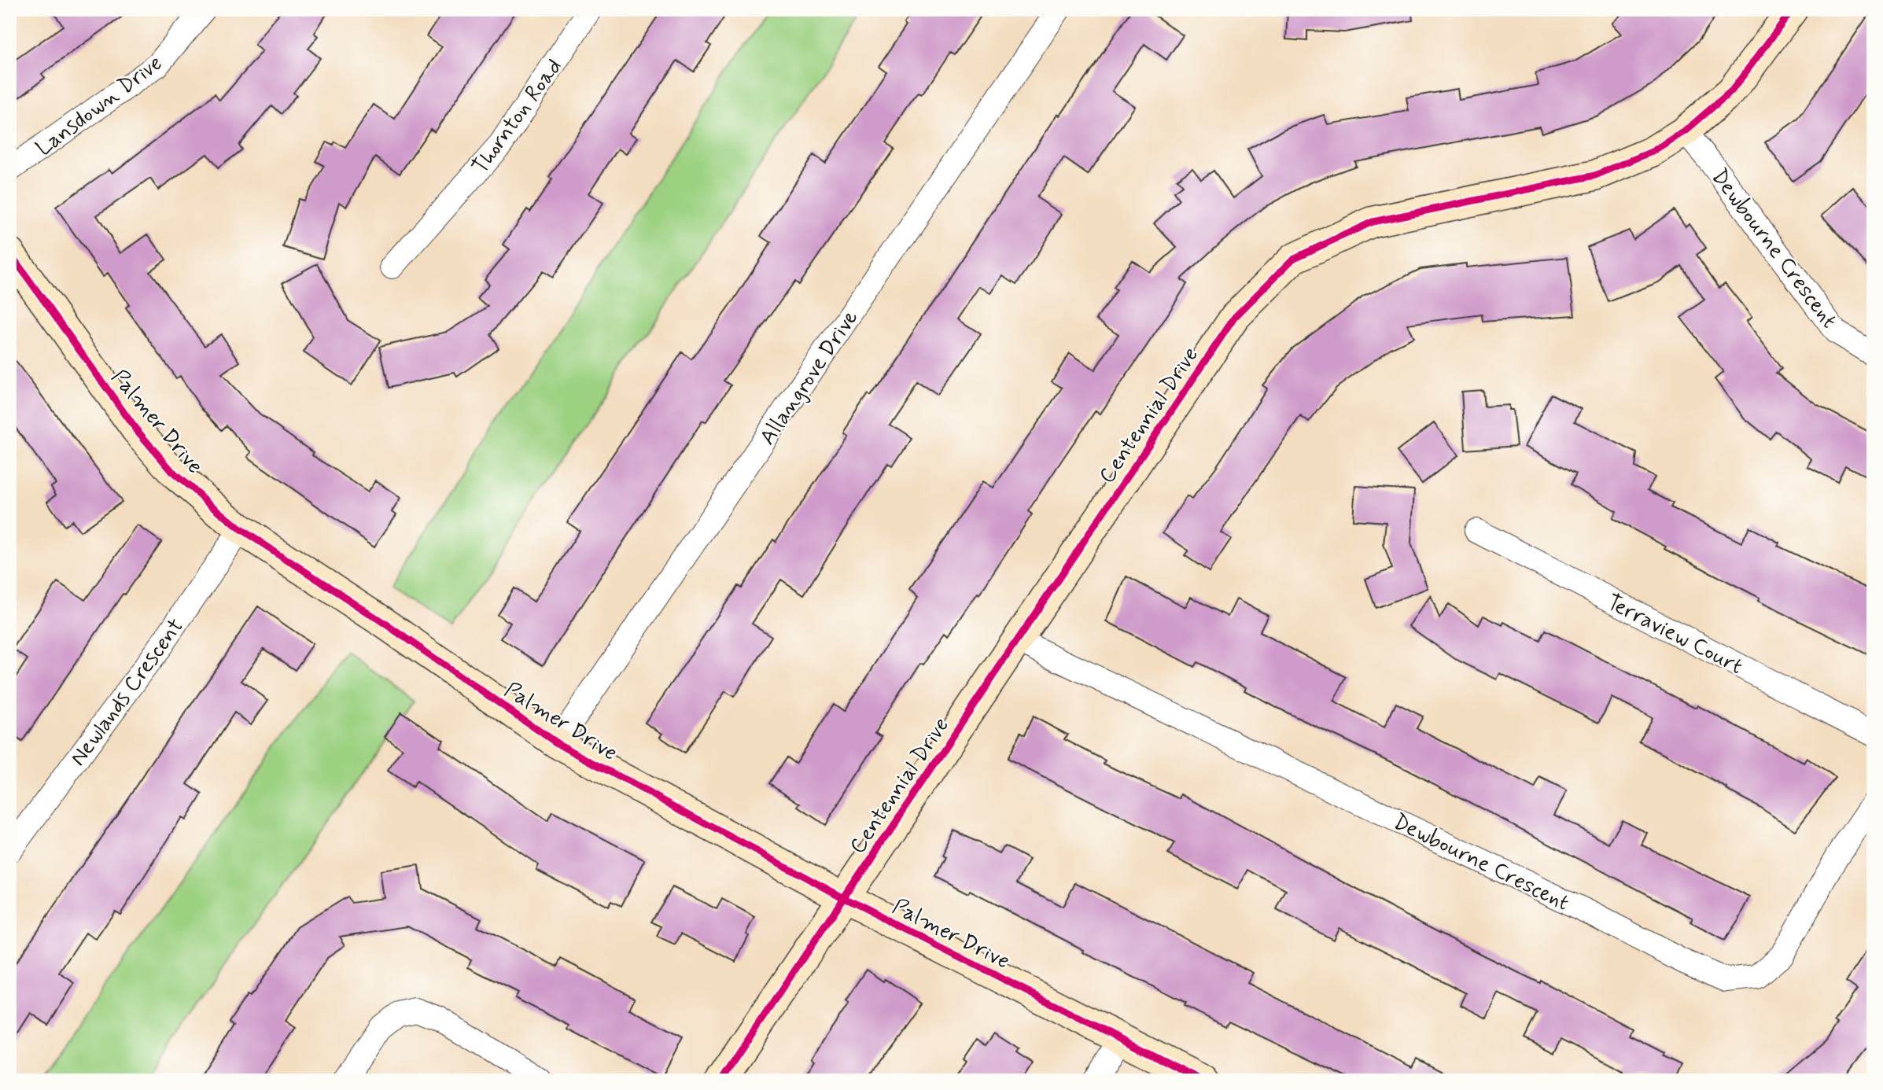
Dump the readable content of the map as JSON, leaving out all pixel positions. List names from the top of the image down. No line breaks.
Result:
{"streets":{"street":["Lansdown Drive","Thornton Road","Dewbourne Crescent","Allangrove Drive","Centennial Drive","Palmer Drive","Terraview Court","Newlands Crescent"]},"crossings":[["Dewbourne Crescent","Centennial Drive"],["Allangrove Drive","Palmer Drive"],["Centennial Drive","Palmer Drive"],["Palmer Drive","Newlands Crescent"]]}
